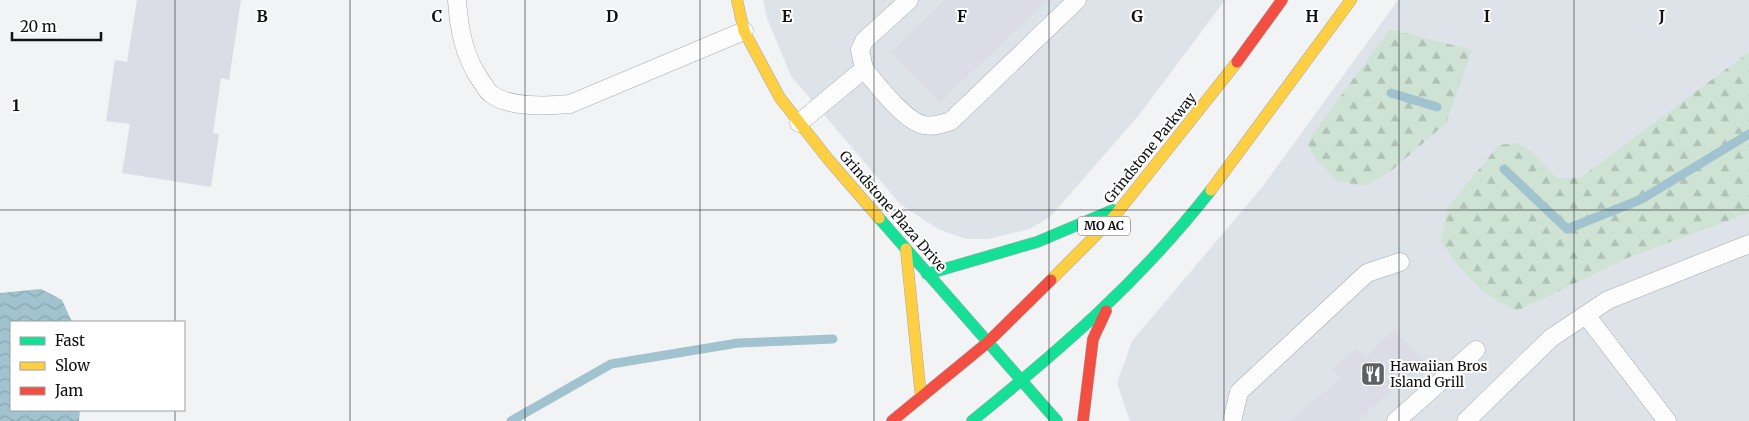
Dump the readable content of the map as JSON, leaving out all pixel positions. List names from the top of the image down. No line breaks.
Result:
{"streets":{"main road":["Grindstone Parkway","Grindstone Plaza Drive","MO AC"]},"crossings":[["Grindstone Parkway","Grindstone Plaza Drive"]],"places":{"restaurant":["Hawaiian Bros Island Grill"]},"legend":["Fast","Slow","Jam"],"scale_bar":"20 m","grid":{"columns":["B","C","D","E","F","G","H","I","J"],"rows":["1"]}}
